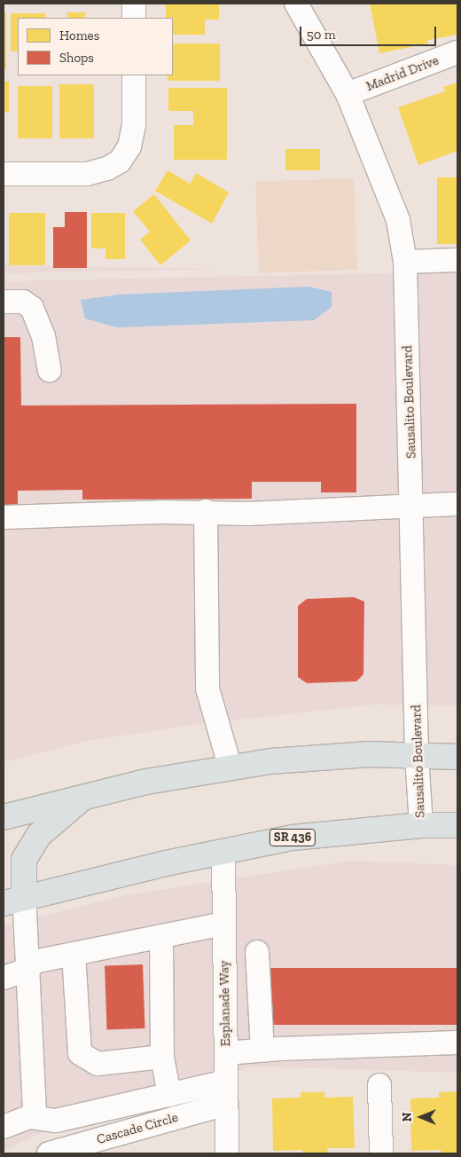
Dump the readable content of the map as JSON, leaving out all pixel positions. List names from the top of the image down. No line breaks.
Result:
{"streets":{"main road":["SR 436"],"street":["Madrid Drive","Sausalito Boulevard","Esplanade Way","Cascade Circle"]},"crossings":[["Madrid Drive","Sausalito Boulevard"],["Sausalito Boulevard","SR 436"],["SR 436","Esplanade Way"],["Esplanade Way","Cascade Circle"]],"legend":["Homes","Shops"],"scale_bar":"50 m","north":"left"}
